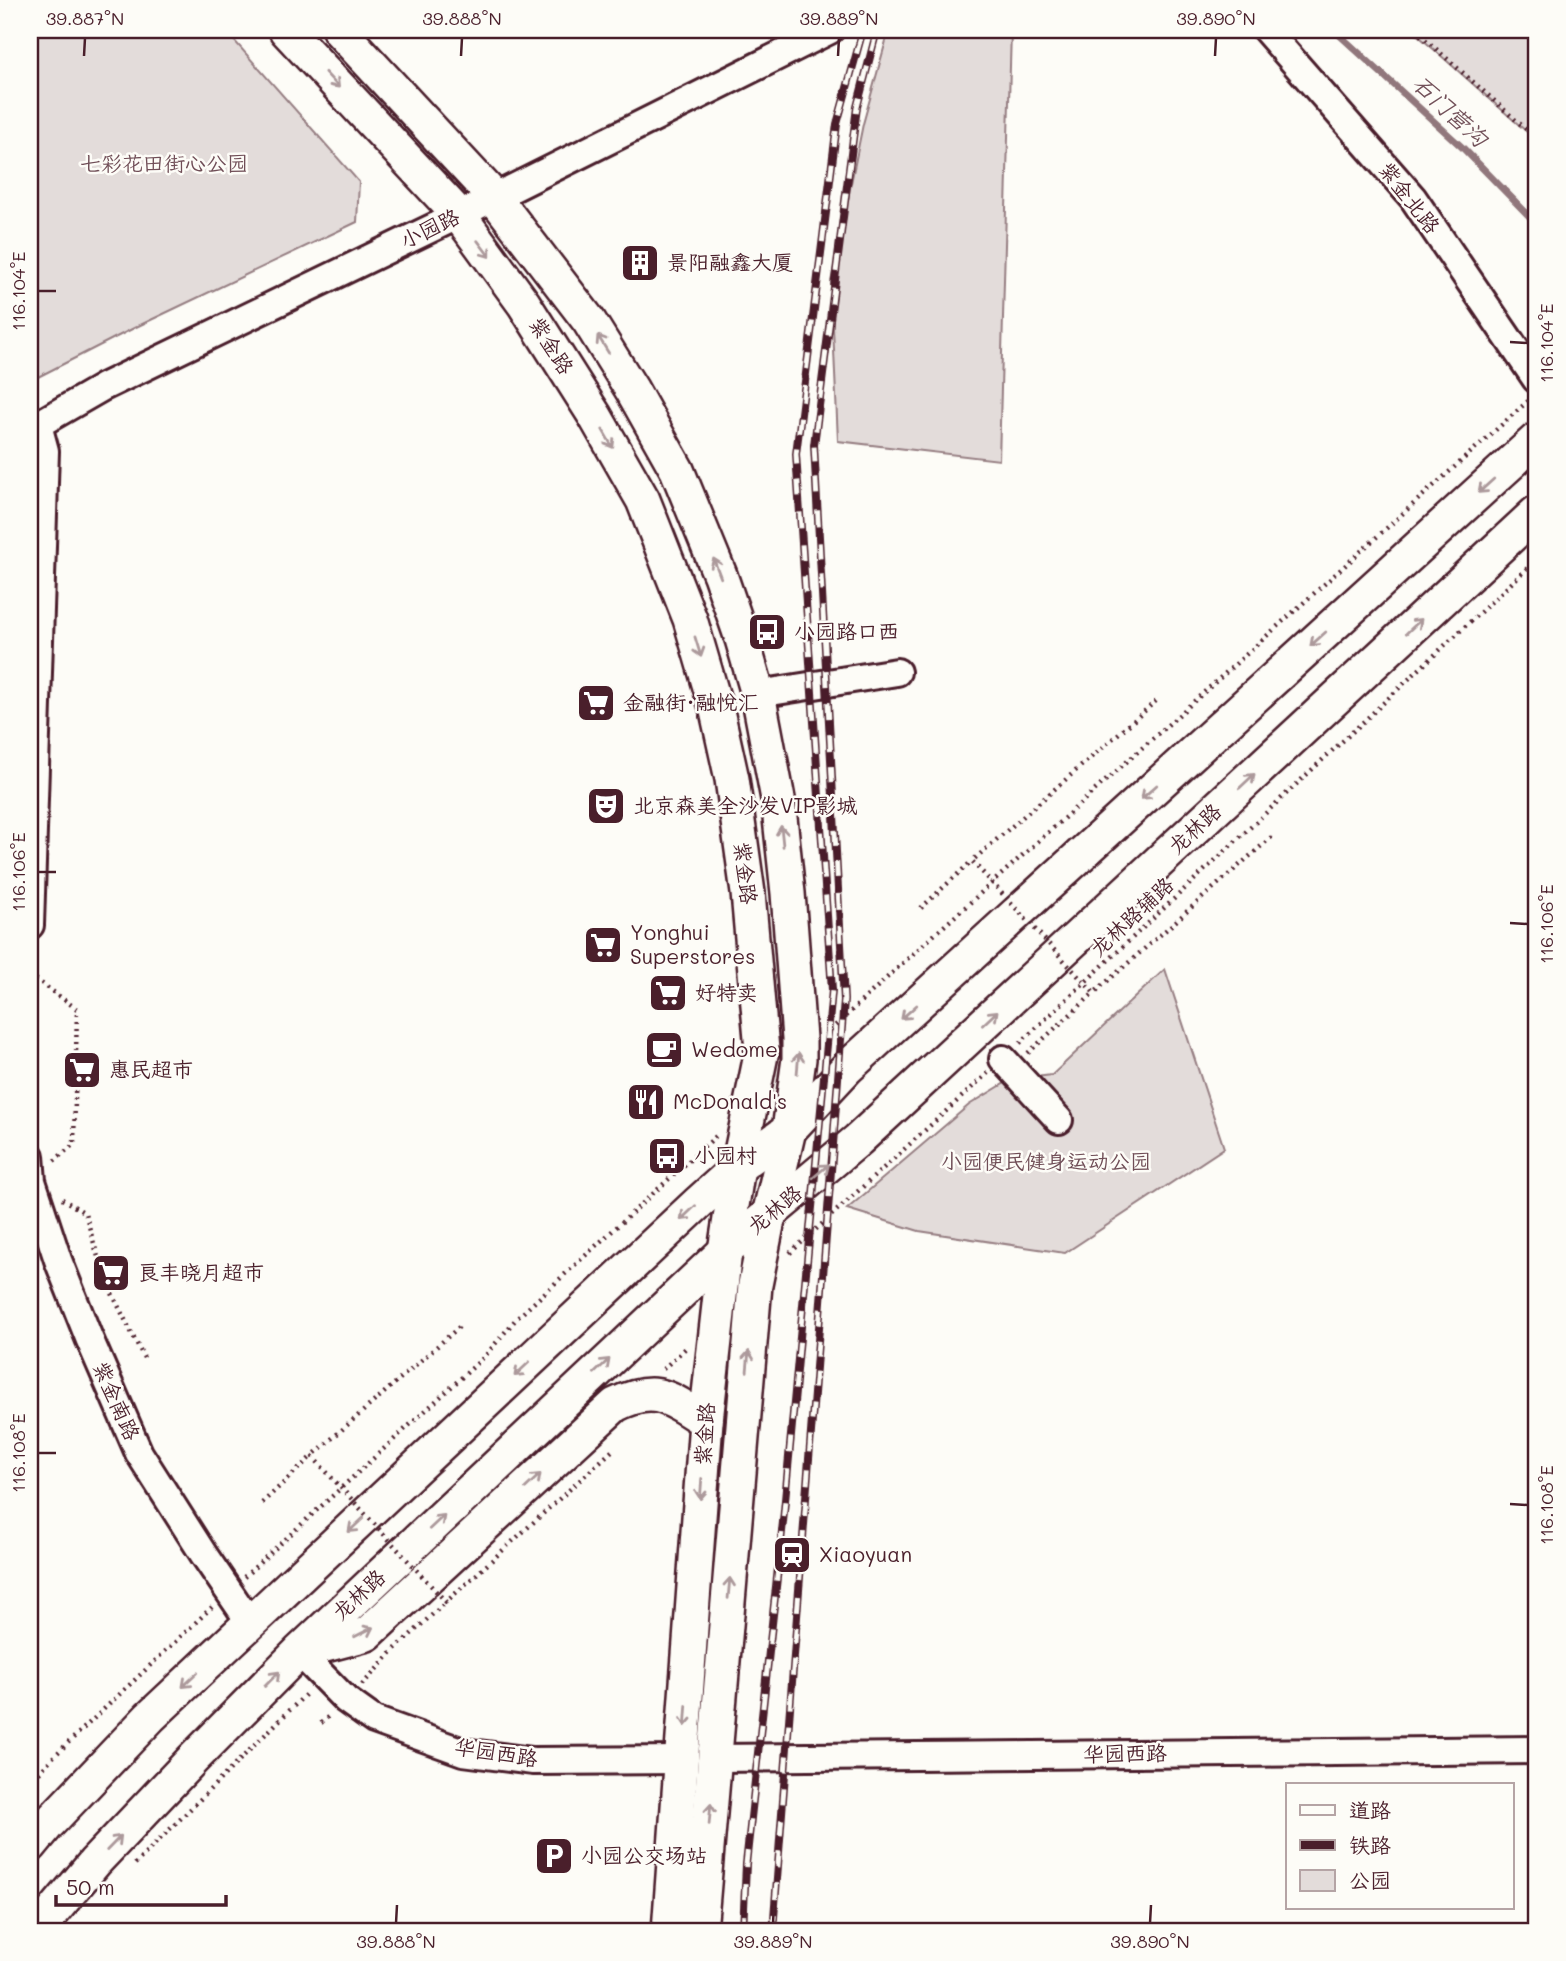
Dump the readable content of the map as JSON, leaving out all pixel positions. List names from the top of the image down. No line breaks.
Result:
{"streets":{"main road":["紫金路","龙林路"],"street":["紫金北路","小园路","紫金南路","华园西路"],"path":["龙林路辅路"]},"crossings":[["小园路","紫金路"],["紫金路","龙林路"],["紫金路","华园西路"],["龙林路","华园西路"]],"water":["石门营沟"],"parks":["七彩花田街心公园","小园便民健身运动公园"],"places":{"building":["景阳融鑫大厦"],"bus stop":["小园路口西","小园村"],"supermarket":["金融街·融悦汇","Yonghui Superstores","好特卖","惠民超市","良丰晓月超市"],"theatre":["北京森美全沙发VIP影城"],"cafe":["Wedome"],"restaurant":["McDonald's"],"station":["Xiaoyuan"],"parking":["小园公交场站"]},"legend":["道路","铁路","公园"],"scale_bar":"50 m","coordinates":["39.887°N","39.888°N","39.889°N","39.890°N","116.104°E","116.106°E","116.108°E"]}
